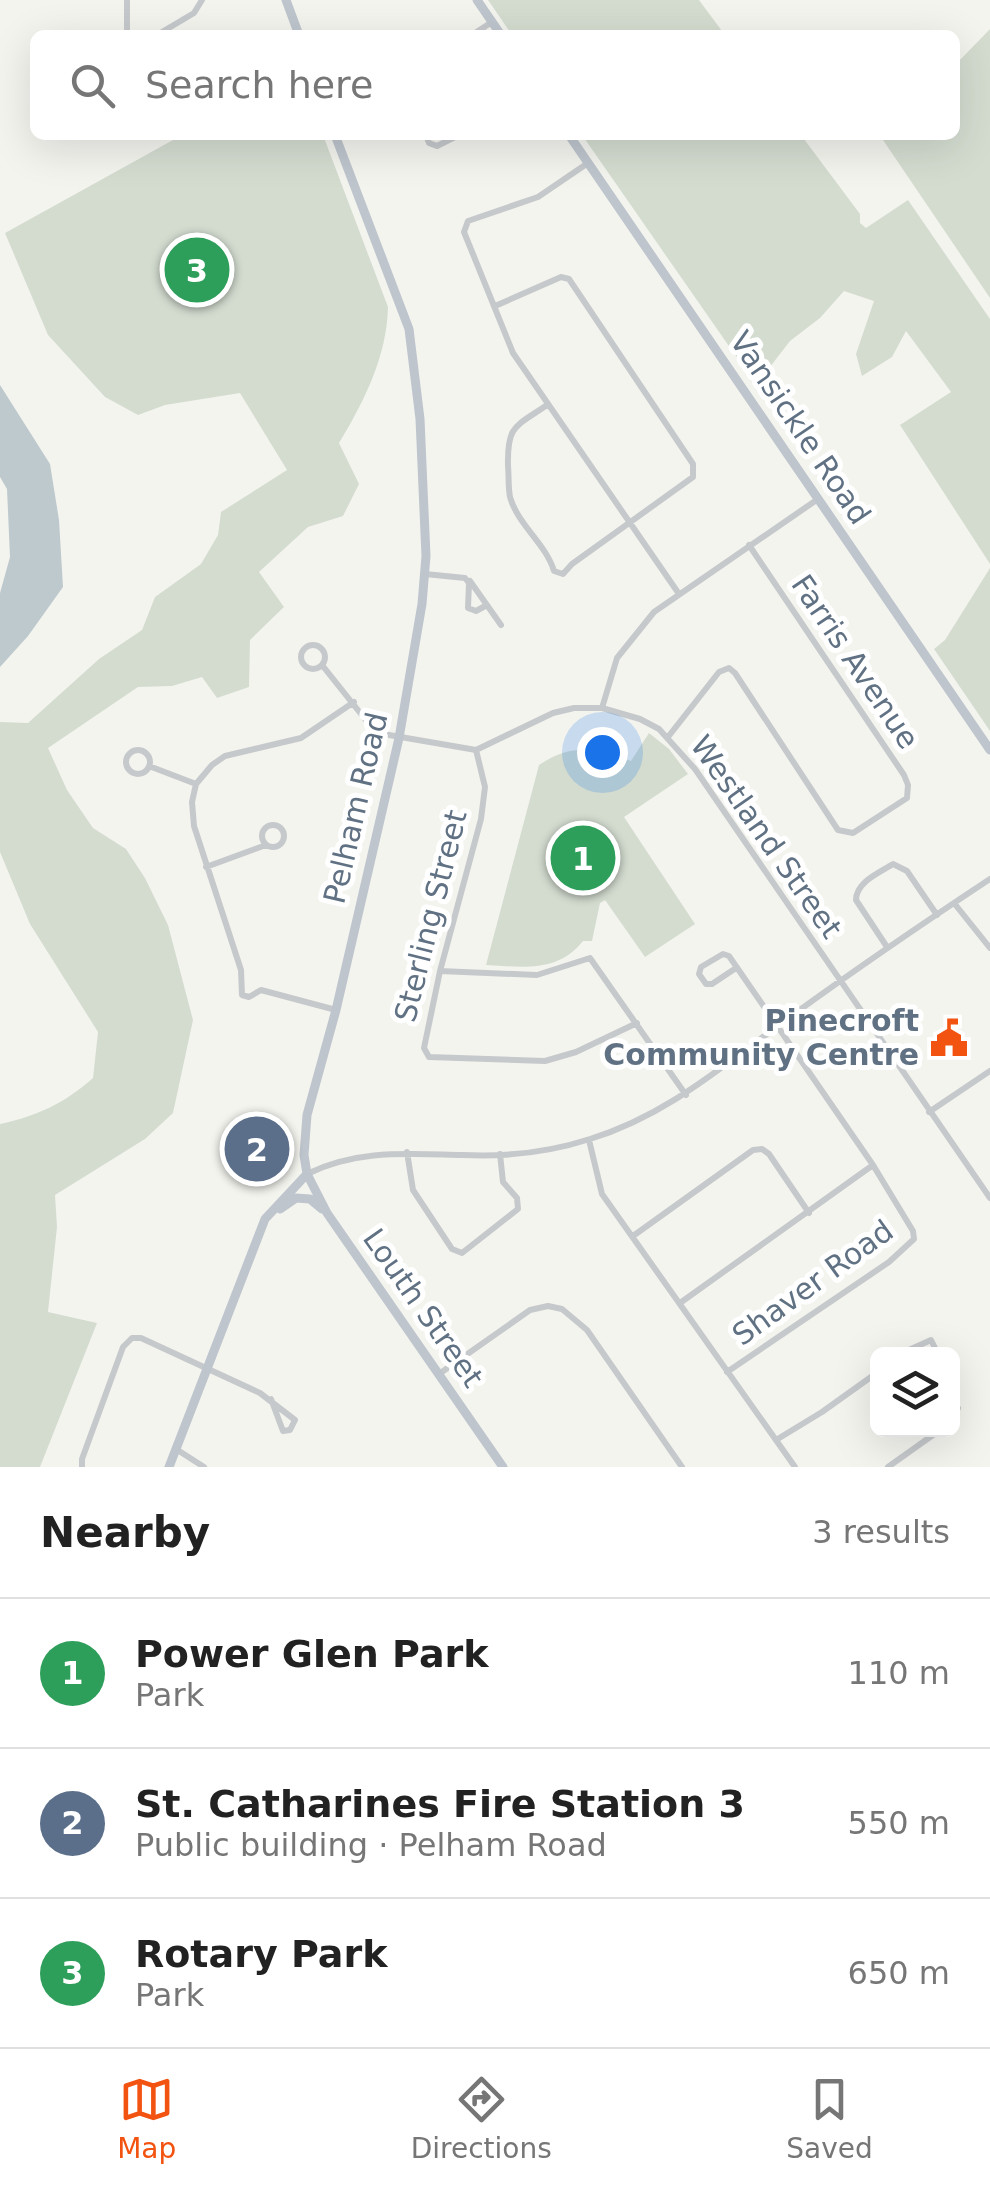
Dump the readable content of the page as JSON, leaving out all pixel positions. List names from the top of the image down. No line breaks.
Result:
{"streets":{"main road":["Vansickle Road","Pelham Road","Louth Street"],"street":["Farris Avenue","Westland Street","Sterling Street","Shaver Road"]},"crossings":[["Farris Avenue","Westland Street"],["Pelham Road","Louth Street"],["Westland Street","Sterling Street"]],"places":{"public building":["Pinecroft Community Centre"]},"page":{"search":"Search here","pins":["3","1","2"],"heading":["Nearby","3 results"],"list":[{"mark":"1","name":"Power Glen Park","note":"Park","value":"110 m"},{"mark":"2","name":"St. Catharines Fire Station 3","note":"Public building · Pelham Road","value":"550 m"},{"mark":"3","name":"Rotary Park","note":"Park","value":"650 m"}],"nav":["Map","Directions","Saved"]}}
